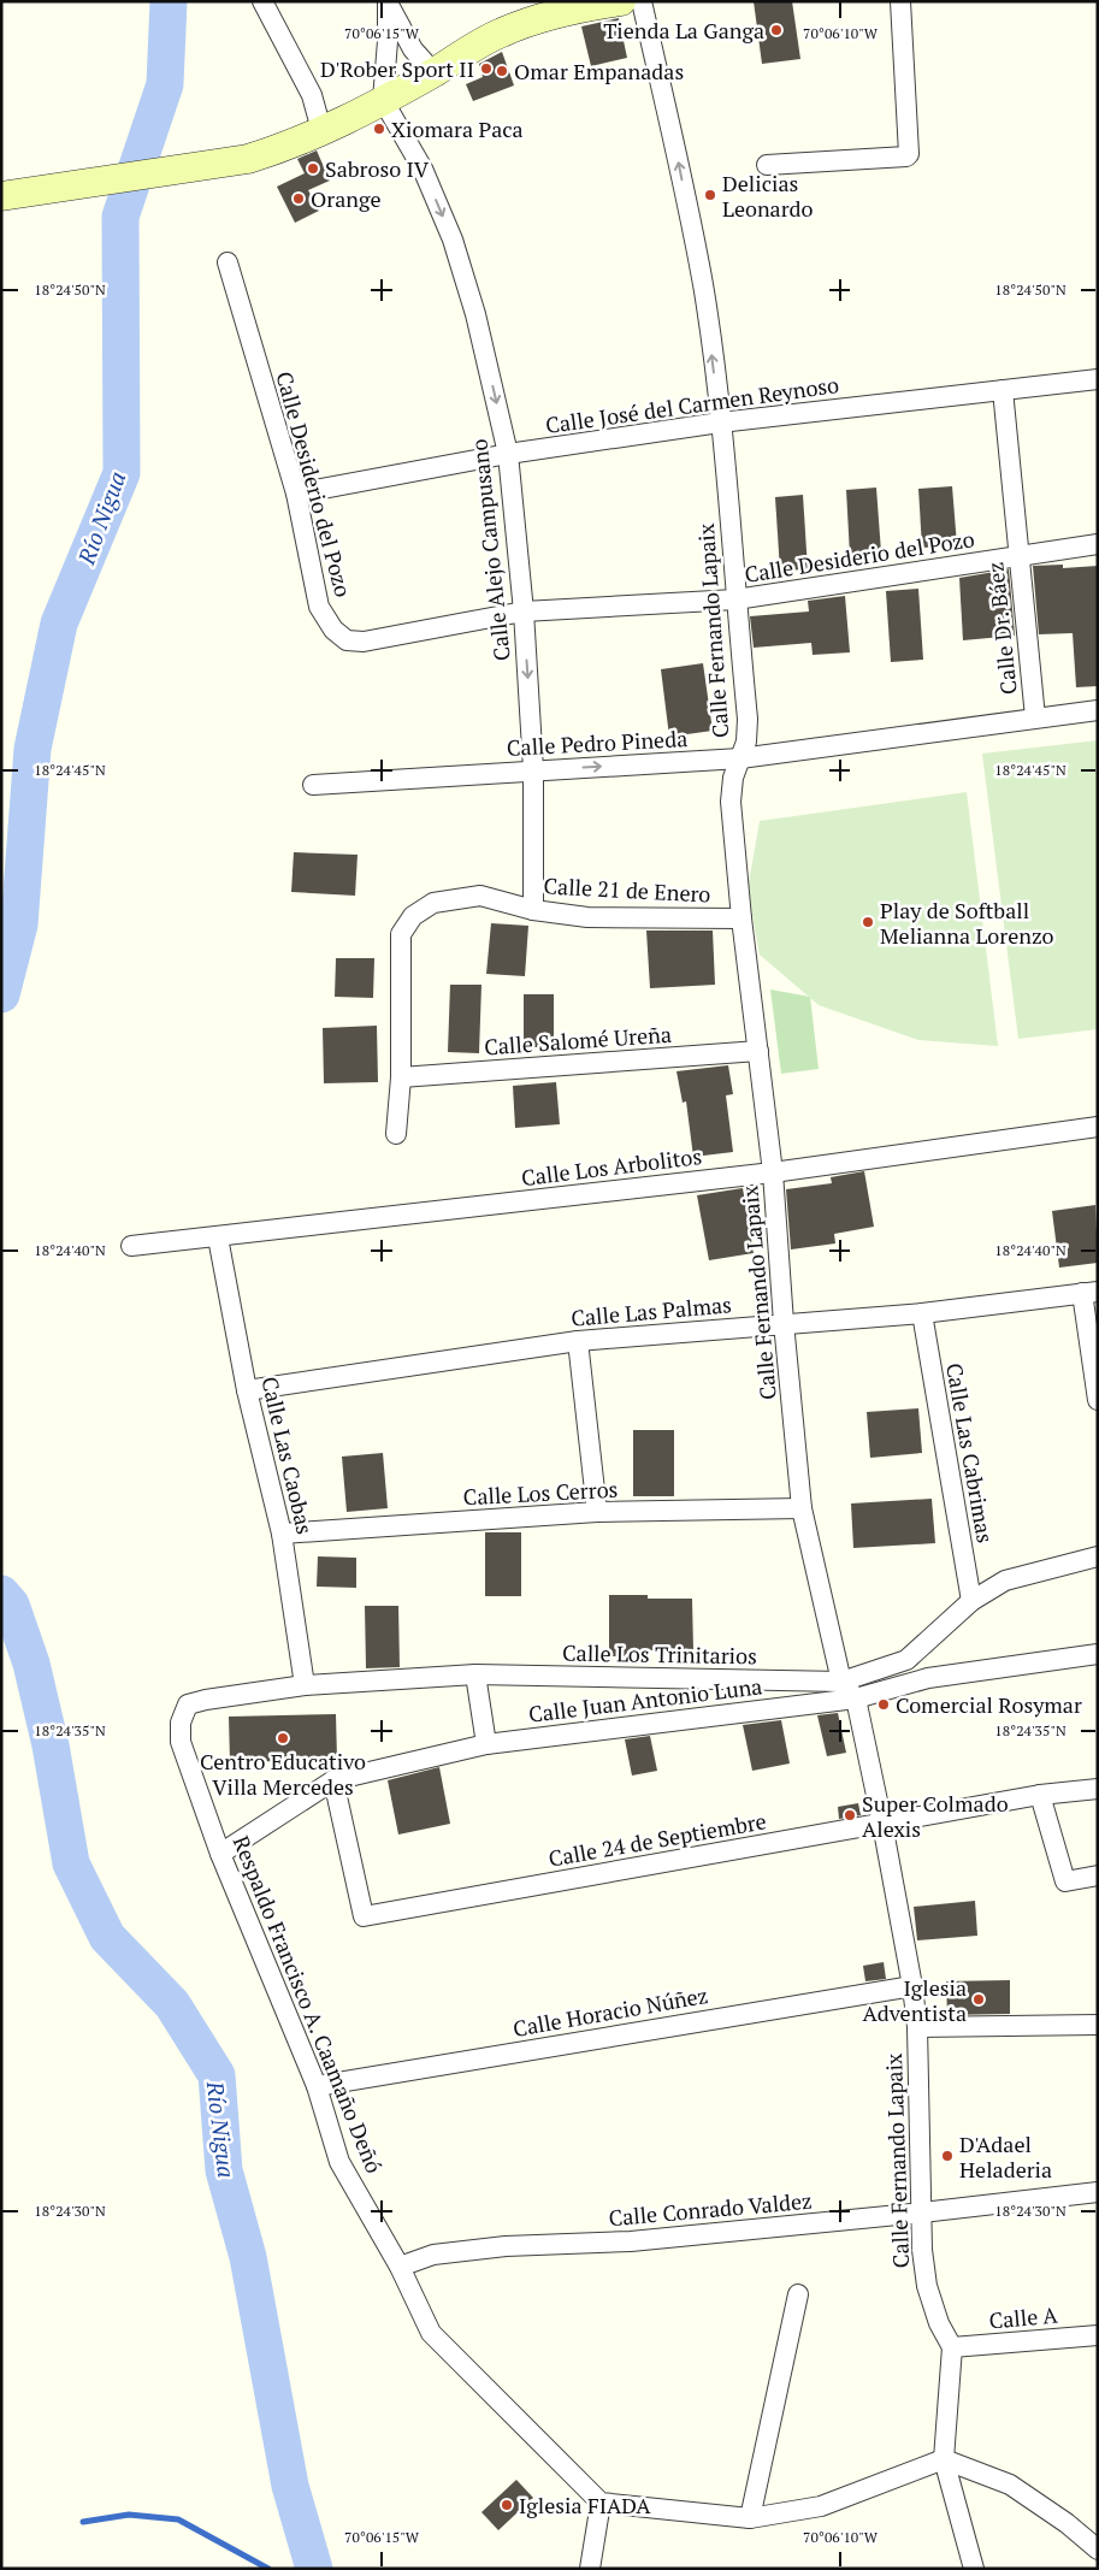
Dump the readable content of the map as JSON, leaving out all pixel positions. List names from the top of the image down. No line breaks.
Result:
{"streets":{"street":["Calle José del Carmen Reynoso","Calle Desiderio del Pozo","Calle Alejo Campusano","Calle Dr. Báez","Calle Fernando Lapaix","Calle Pedro Pineda","Calle 21 de Enero","Calle Salomé Ureña","Calle Los Arbolitos","Calle Las Palmas","Calle Las Cabrimas","Calle Las Caobas","Calle Los Cerros","Calle Los Trinitarios","Calle Juan Antonio Luna","Calle 24 de Septiembre","Respaldo Francisco A. Caamaño Deñó","Calle Horacio Núñez","Calle Conrado Valdez","Calle A"]},"crossings":[["Calle José del Carmen Reynoso","Calle Desiderio del Pozo"],["Calle José del Carmen Reynoso","Calle Alejo Campusano"],["Calle José del Carmen Reynoso","Calle Dr. Báez"],["Calle José del Carmen Reynoso","Calle Fernando Lapaix"],["Calle Desiderio del Pozo","Calle Alejo Campusano"],["Calle Desiderio del Pozo","Calle Dr. Báez"],["Calle Desiderio del Pozo","Calle Fernando Lapaix"],["Calle Alejo Campusano","Calle Pedro Pineda"],["Calle Alejo Campusano","Calle 21 de Enero"],["Calle Dr. Báez","Calle Pedro Pineda"],["Calle Fernando Lapaix","Calle Pedro Pineda"],["Calle Fernando Lapaix","Calle 21 de Enero"],["Calle Fernando Lapaix","Calle Salomé Ureña"],["Calle Fernando Lapaix","Calle Los Arbolitos"],["Calle Fernando Lapaix","Calle Las Palmas"],["Calle Fernando Lapaix","Calle Los Cerros"],["Calle Fernando Lapaix","Calle Los Trinitarios"],["Calle Fernando Lapaix","Calle Juan Antonio Luna"],["Calle Fernando Lapaix","Calle 24 de Septiembre"],["Calle Fernando Lapaix","Calle Horacio Núñez"],["Calle Fernando Lapaix","Calle Conrado Valdez"],["Calle Fernando Lapaix","Calle A"],["Calle 21 de Enero","Calle Salomé Ureña"],["Calle Los Arbolitos","Calle Las Caobas"],["Calle Las Palmas","Calle Las Cabrimas"],["Calle Las Palmas","Calle Las Caobas"],["Calle Las Cabrimas","Calle Los Trinitarios"],["Calle Las Caobas","Calle Los Cerros"],["Calle Las Caobas","Calle Los Trinitarios"],["Calle Los Trinitarios","Respaldo Francisco A. Caamaño Deñó"],["Calle Juan Antonio Luna","Calle 24 de Septiembre"],["Calle Juan Antonio Luna","Respaldo Francisco A. Caamaño Deñó"],["Respaldo Francisco A. Caamaño Deñó","Calle Horacio Núñez"],["Respaldo Francisco A. Caamaño Deñó","Calle Conrado Valdez"]],"one_way":["Calle Alejo Campusano"],"water":["Río Nigua"],"places":["Tienda La Ganga","D'Rober Sport II","Omar Empanadas","Xiomara Paca","Sabroso IV","Delicias Leonardo","Orange","Play de Softball Melianna Lorenzo","Comercial Rosymar","Centro Educativo Villa Mercedes","Super Colmado Alexis","Iglesia Adventista","D'Adael Heladeria","Iglesia FIADA"],"coordinates":["70°06'15\"W","70°06'10\"W","18°24'50\"N","18°24'45\"N","18°24'40\"N","18°24'35\"N","18°24'30\"N"]}
